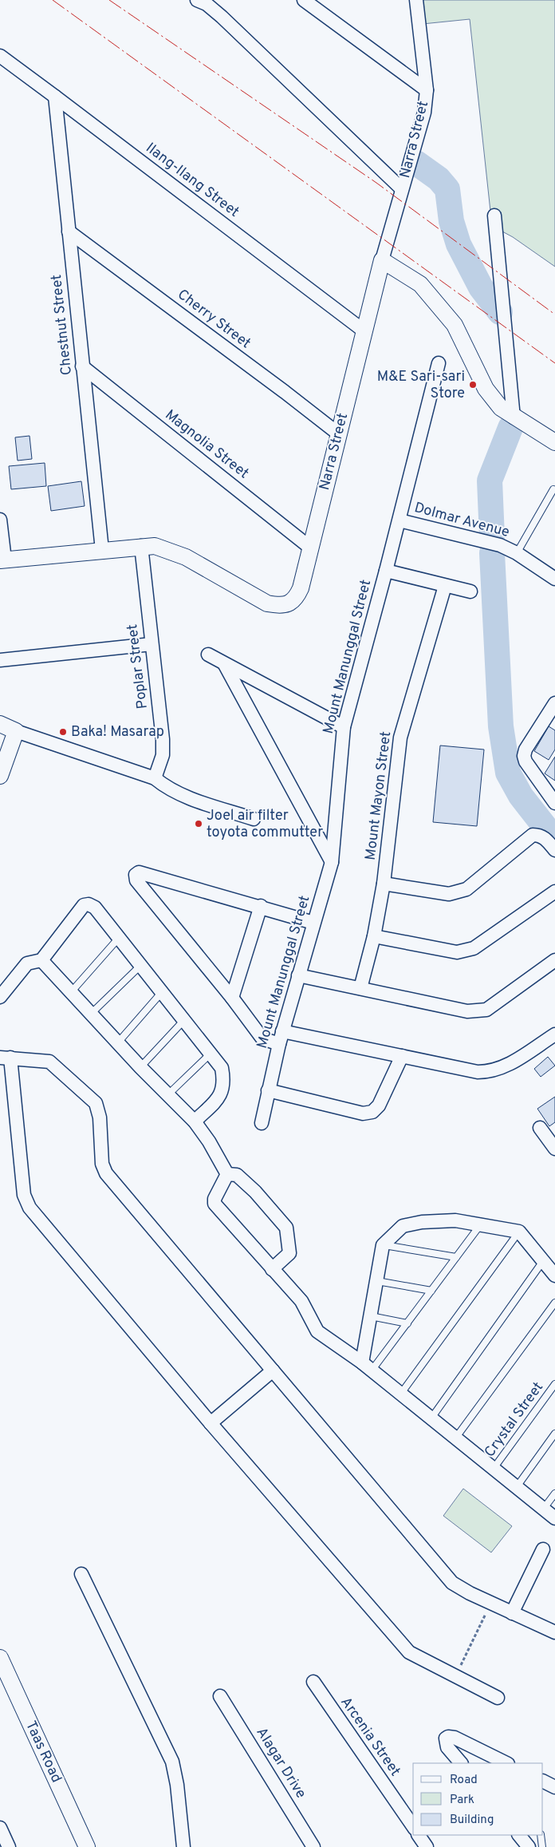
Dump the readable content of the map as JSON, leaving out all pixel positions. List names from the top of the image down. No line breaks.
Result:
{"streets":{"street":["Narra Street","Ilang-Ilang Street","Cherry Street","Chestnut Street","Magnolia Street","Dolmar Avenue","Mount Manunggal Street","Poplar Street","Mount Mayon Street","Arcenia Street","Taas Road","Alagar Drive"],"lane":["Crystal Street"]},"crossings":[["Narra Street","Ilang-Ilang Street"],["Narra Street","Cherry Street"],["Narra Street","Chestnut Street"],["Narra Street","Magnolia Street"],["Narra Street","Poplar Street"],["Ilang-Ilang Street","Chestnut Street"],["Cherry Street","Chestnut Street"],["Chestnut Street","Magnolia Street"],["Dolmar Avenue","Mount Manunggal Street"]],"places":["M&E Sari-sari Store","Baka! Masarap","Joel air filter toyota commutter"],"legend":["Road","Park","Building"]}
